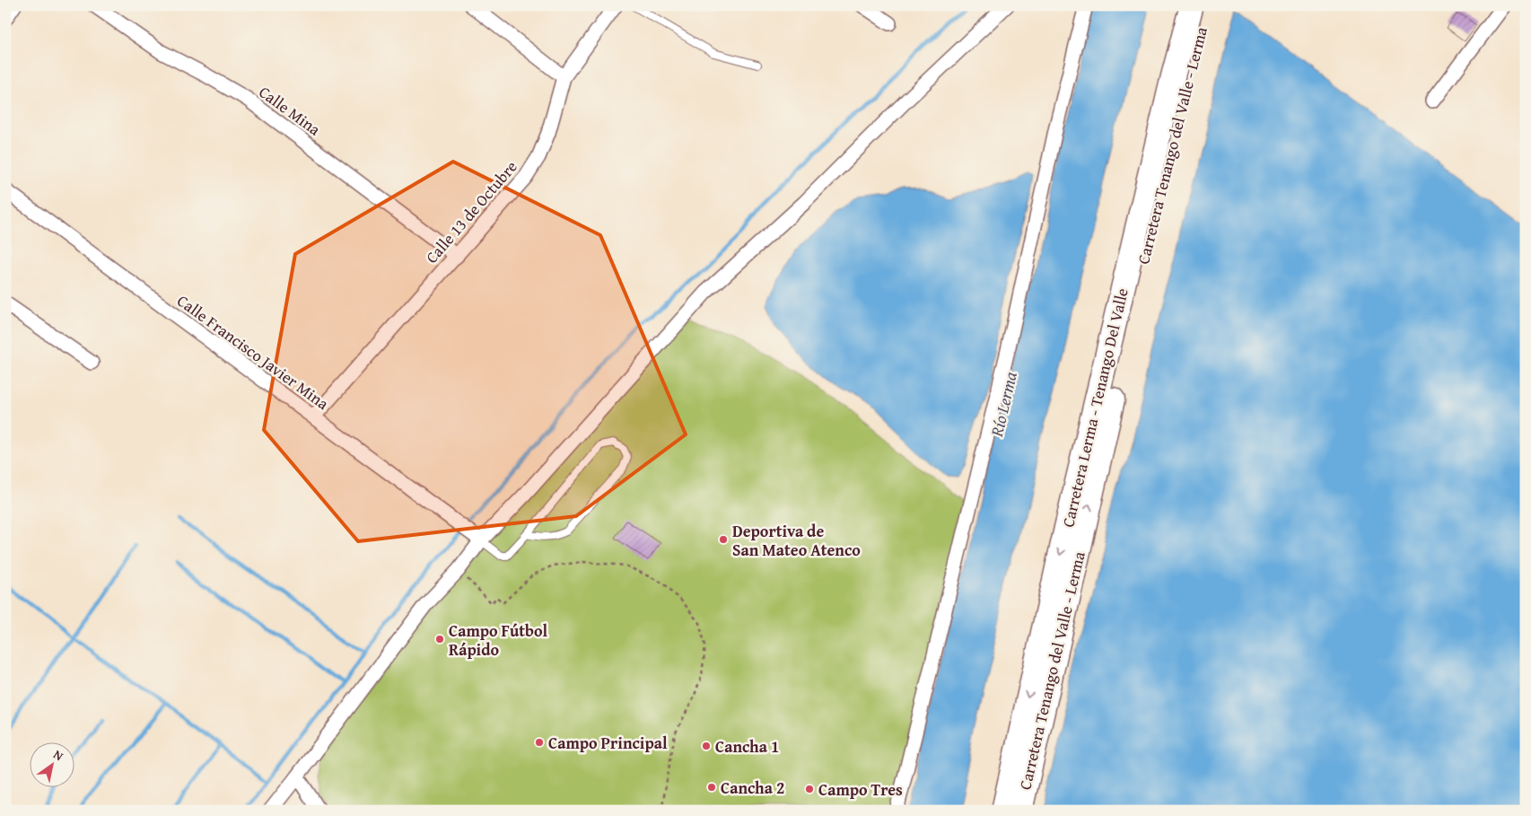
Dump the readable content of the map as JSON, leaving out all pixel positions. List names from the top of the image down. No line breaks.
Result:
{"streets":{"highway":["Carretera Tenango del Valle - Lerma","Carretera Lerma - Tenango Del Valle"],"street":["Calle Mina","Calle 13 de Octubre","Calle Francisco Javier Mina"]},"crossings":[["Calle Mina","Calle 13 de Octubre"],["Calle 13 de Octubre","Calle Francisco Javier Mina"]],"one_way":["Carretera Tenango del Valle - Lerma","Carretera Lerma - Tenango Del Valle"],"water":["Río Lerma"],"places":["Deportiva de San Mateo Atenco","Campo Fútbol Rápido","Campo Principal","Cancha 1","Cancha 2","Campo Tres"],"north":"top right"}
